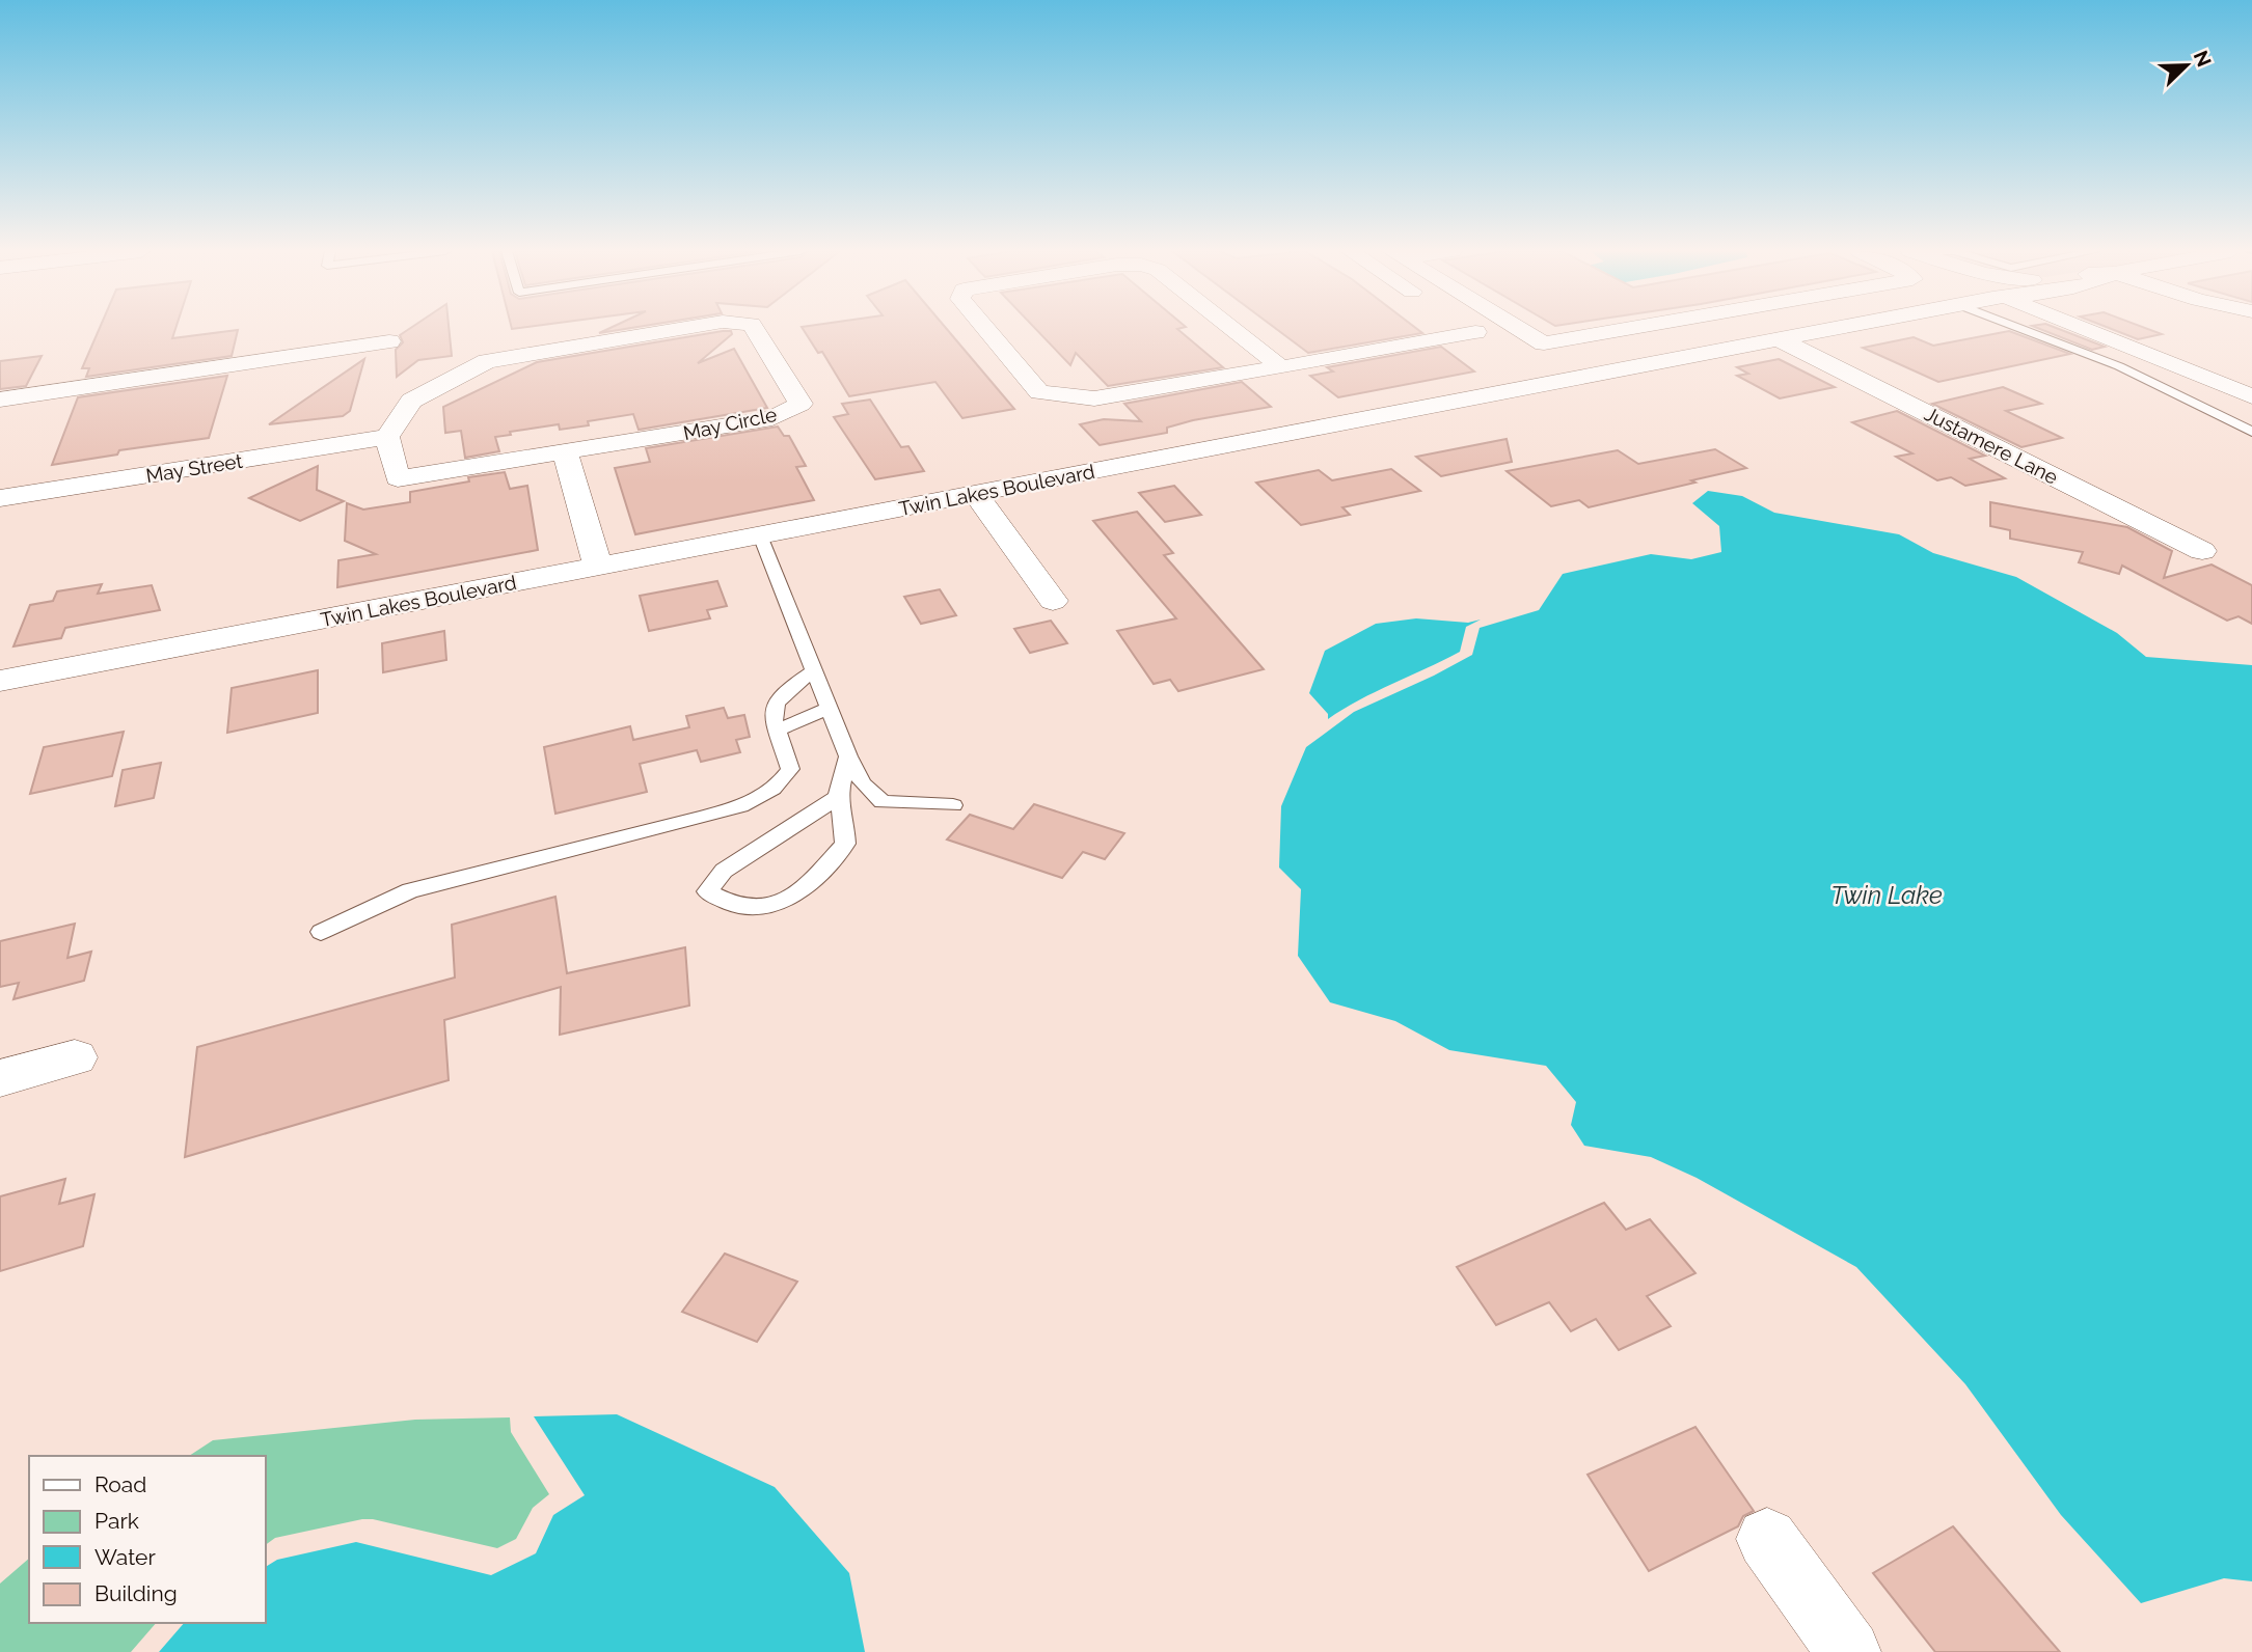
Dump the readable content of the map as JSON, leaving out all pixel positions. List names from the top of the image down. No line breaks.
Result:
{"streets":{"street":["May Circle","Justamere Lane","May Street","Twin Lakes Boulevard"]},"crossings":[["May Circle","May Street"],["Justamere Lane","Twin Lakes Boulevard"]],"water":["Twin Lake"],"legend":["Road","Park","Water","Building"],"north":"top right"}
